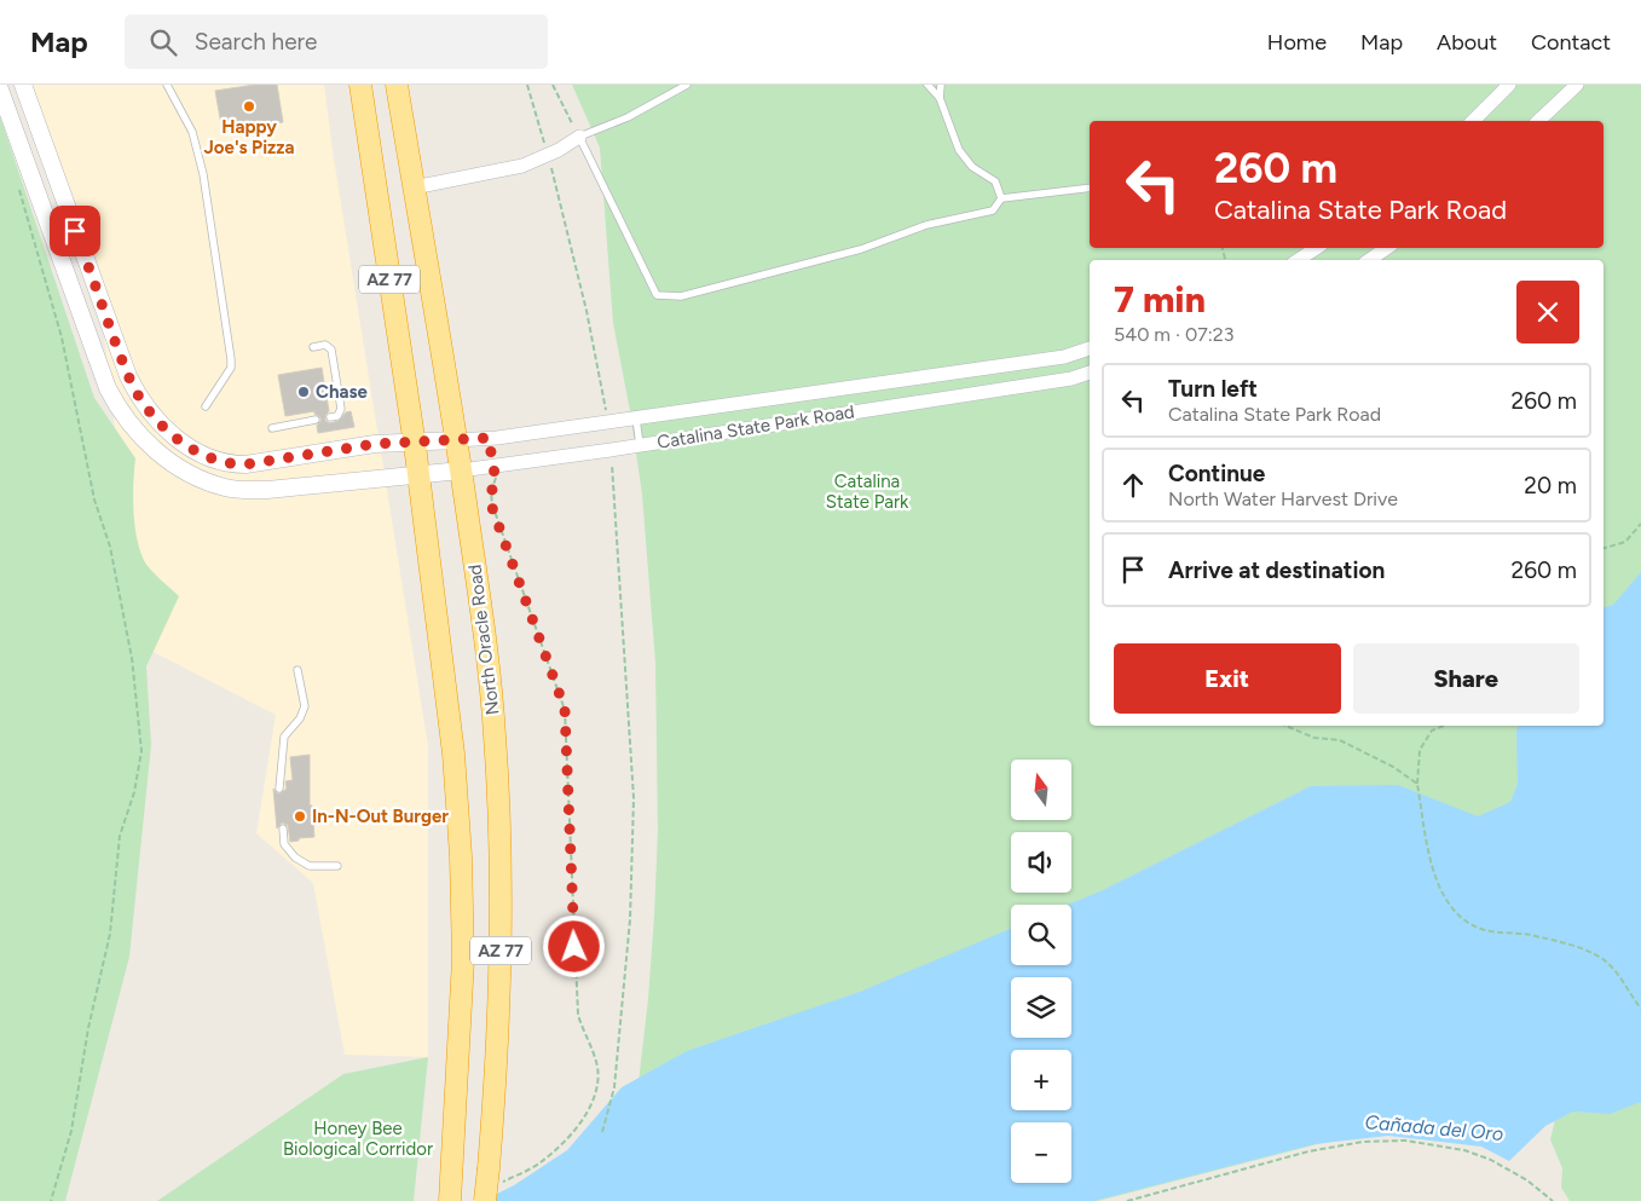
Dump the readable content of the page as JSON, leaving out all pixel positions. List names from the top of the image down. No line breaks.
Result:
{"streets":{"highway":["AZ 77","North Oracle Road"],"street":["Catalina State Park Road"]},"crossings":[["AZ 77","Catalina State Park Road"],["Catalina State Park Road","North Oracle Road"]],"water":["Cañada del Oro"],"parks":["Catalina State Park","Honey Bee Biological Corridor"],"places":["Happy Joe's Pizza","Chase","In-N-Out Burger"],"north":"top","page":{"header":"Map","search":"Search here","nav":["Home","Map","About","Contact"],"turn":["260 m","Catalina State Park Road"],"heading":["7 min","540 m · 07:23"],"list":[{"name":"Turn left","note":"Catalina State Park Road","value":"260 m"},{"name":"Continue","note":"North Water Harvest Drive","value":"20 m"},{"name":"Arrive at destination","value":"260 m"}],"buttons":["Exit","Share"],"map_buttons":["+","−"]}}
